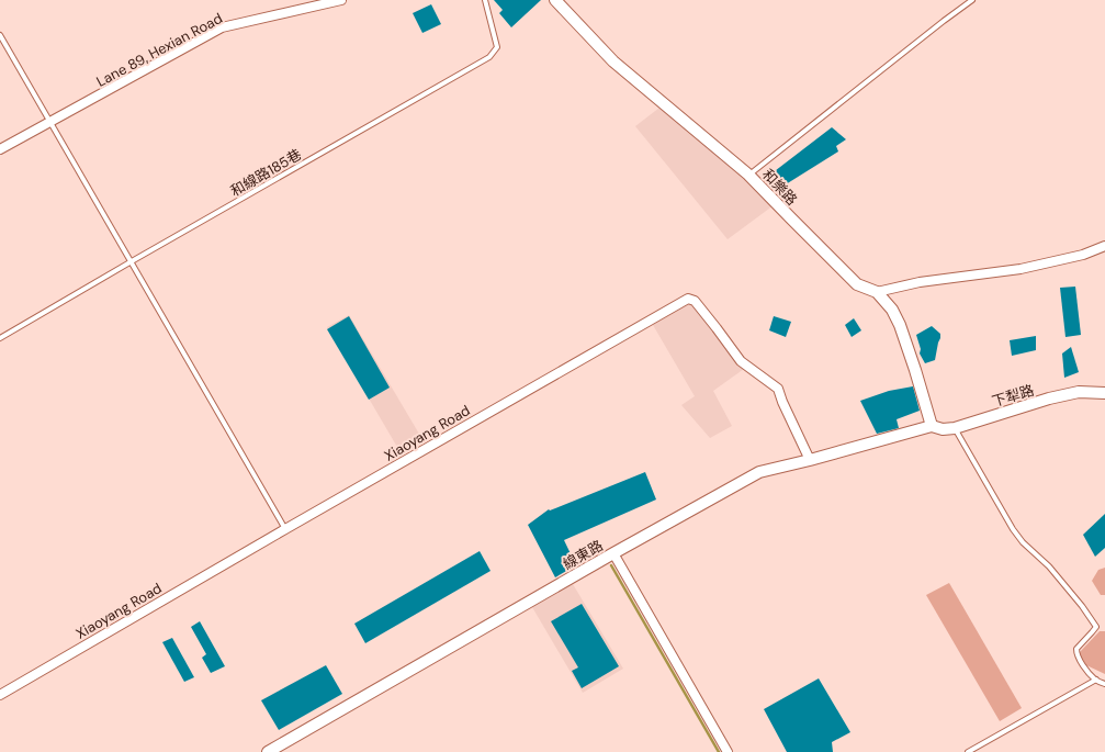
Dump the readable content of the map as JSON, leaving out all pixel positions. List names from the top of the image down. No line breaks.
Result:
{"streets":{"street":["Lane 89, Hexian Road","和樂路","下犁路","Xiaoyang Road","線東路"],"lane":["和線路185巷"]},"crossings":[["和樂路","下犁路"],["和樂路","線東路"],["下犁路","線東路"],["Xiaoyang Road","線東路"]]}
